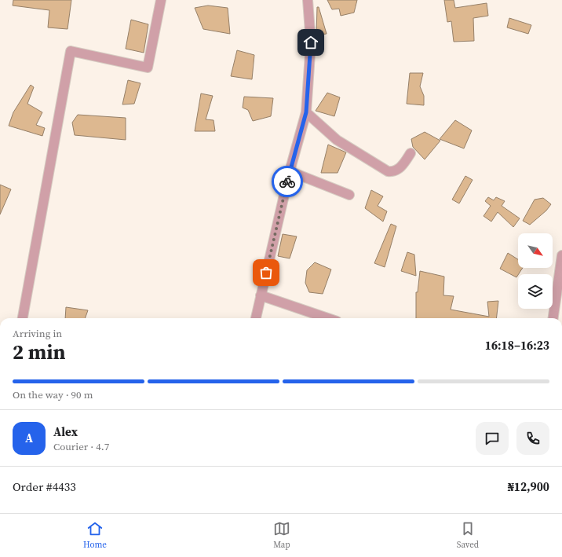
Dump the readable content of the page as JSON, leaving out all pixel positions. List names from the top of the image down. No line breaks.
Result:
{"north":"bottom right","page":{"heading":["2 min","Arriving in","16:18–16:23"],"panel":["Alex","Courier · 4.7","Order #4433","₦12,900"],"bar":"On the way · 90 m","round":"A","tabs":["Home","Map","Saved"]}}
